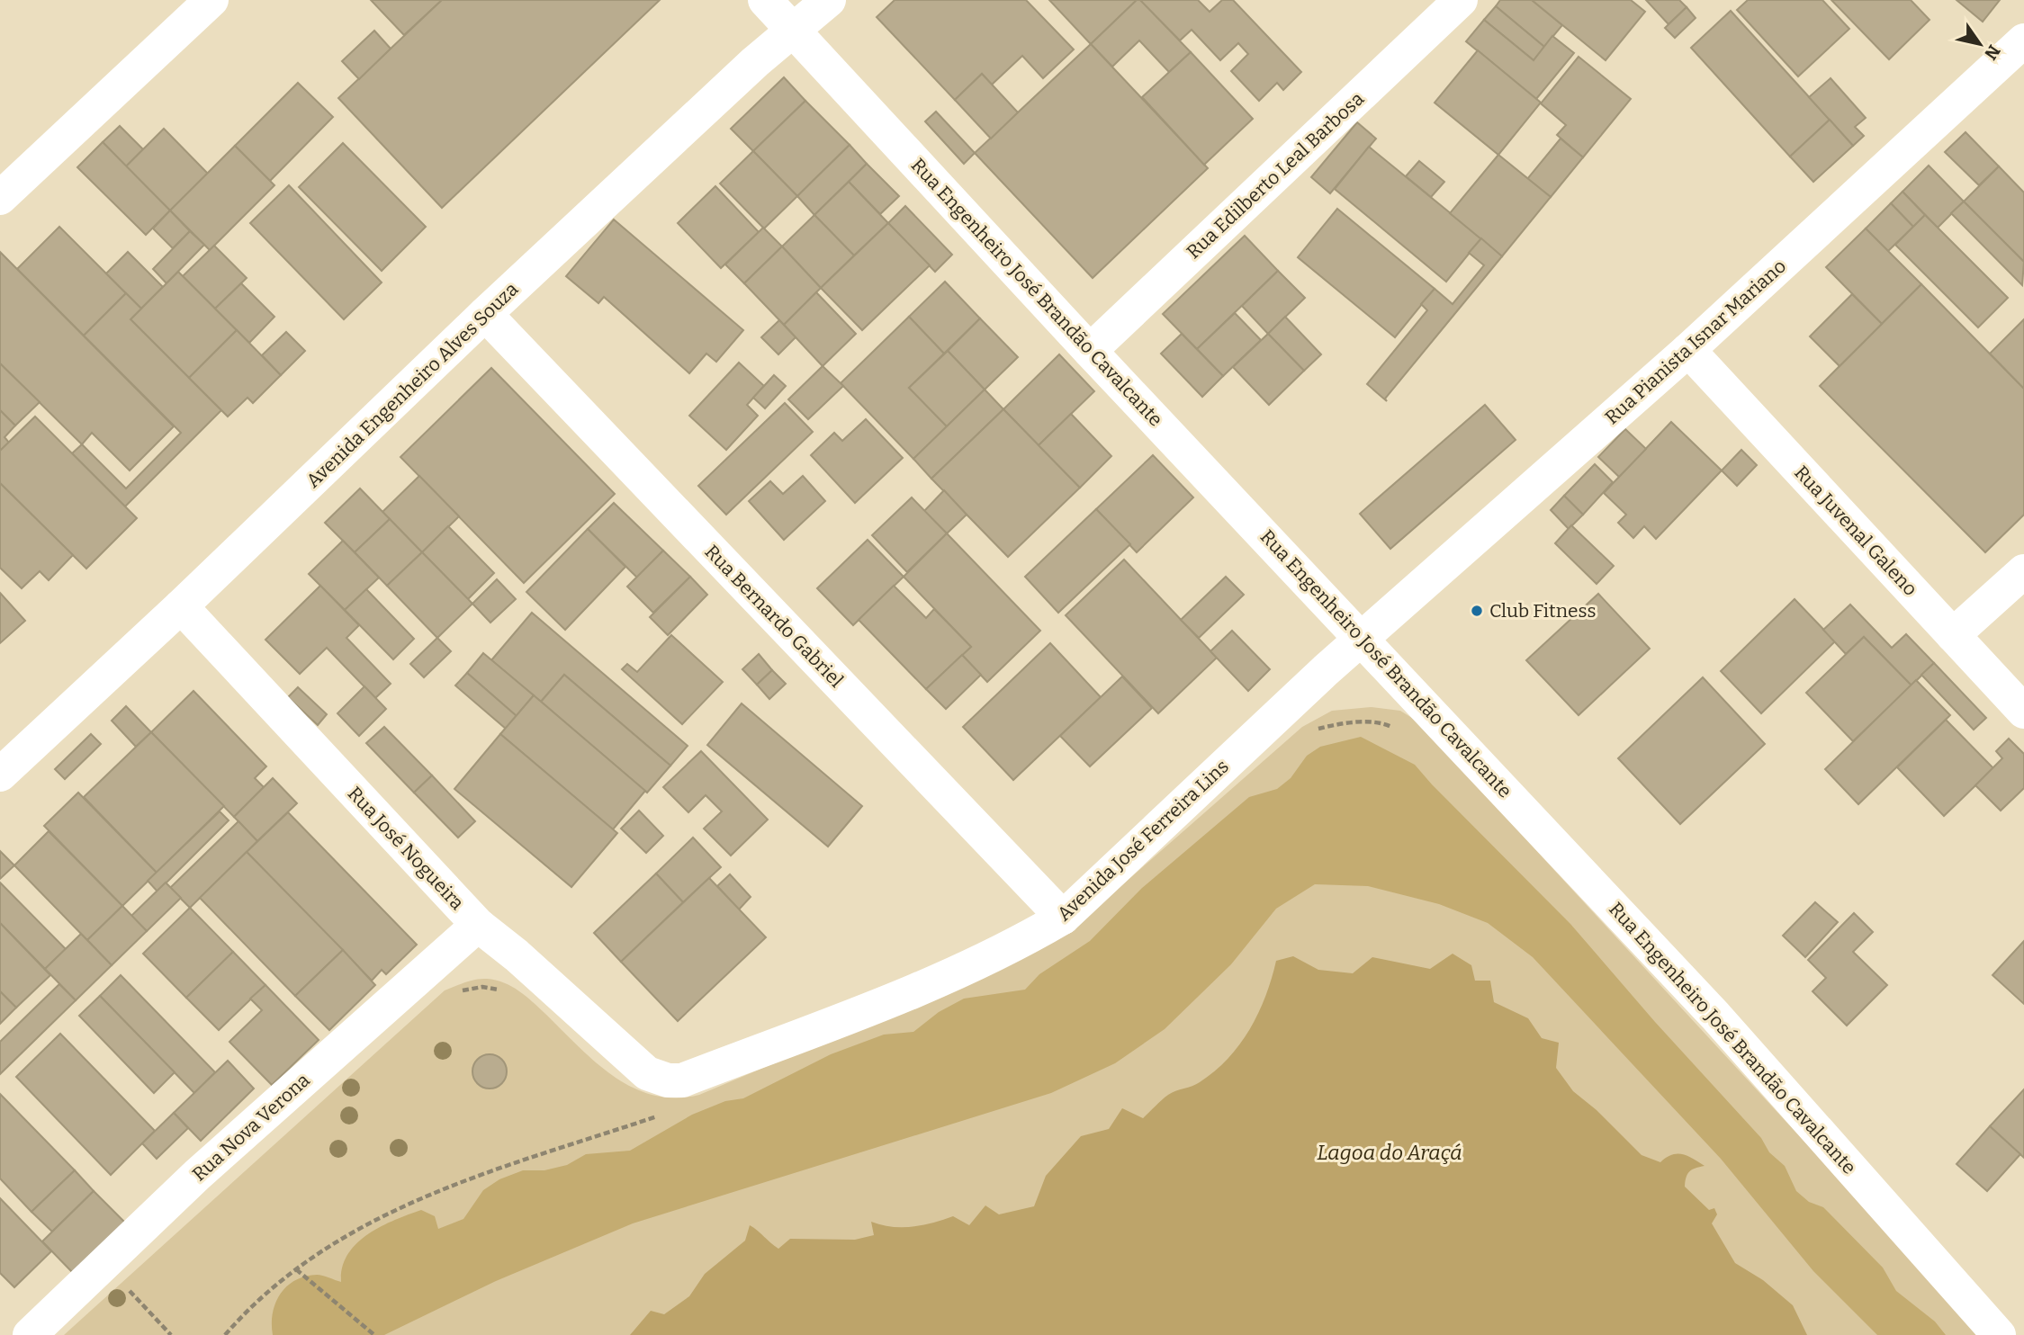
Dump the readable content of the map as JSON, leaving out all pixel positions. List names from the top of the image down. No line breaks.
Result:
{"streets":{"street":["Rua Edilberto Leal Barbosa","Rua Engenheiro José Brandão Cavalcante","Rua Pianista Isnar Mariano","Avenida Engenheiro Alves Souza","Rua Juvenal Galeno","Rua Bernardo Gabriel","Avenida José Ferreira Lins","Rua José Nogueira","Rua Nova Verona"]},"crossings":[["Rua Edilberto Leal Barbosa","Rua Engenheiro José Brandão Cavalcante"],["Rua Engenheiro José Brandão Cavalcante","Rua Pianista Isnar Mariano"],["Rua Engenheiro José Brandão Cavalcante","Avenida Engenheiro Alves Souza"],["Rua Engenheiro José Brandão Cavalcante","Avenida José Ferreira Lins"],["Rua Pianista Isnar Mariano","Rua Juvenal Galeno"],["Rua Pianista Isnar Mariano","Avenida José Ferreira Lins"],["Avenida Engenheiro Alves Souza","Rua Bernardo Gabriel"],["Avenida Engenheiro Alves Souza","Rua José Nogueira"],["Rua Bernardo Gabriel","Avenida José Ferreira Lins"],["Avenida José Ferreira Lins","Rua José Nogueira"],["Rua José Nogueira","Rua Nova Verona"]],"water":["Lagoa do Araçá"],"places":["Club Fitness"],"north":"bottom right"}
